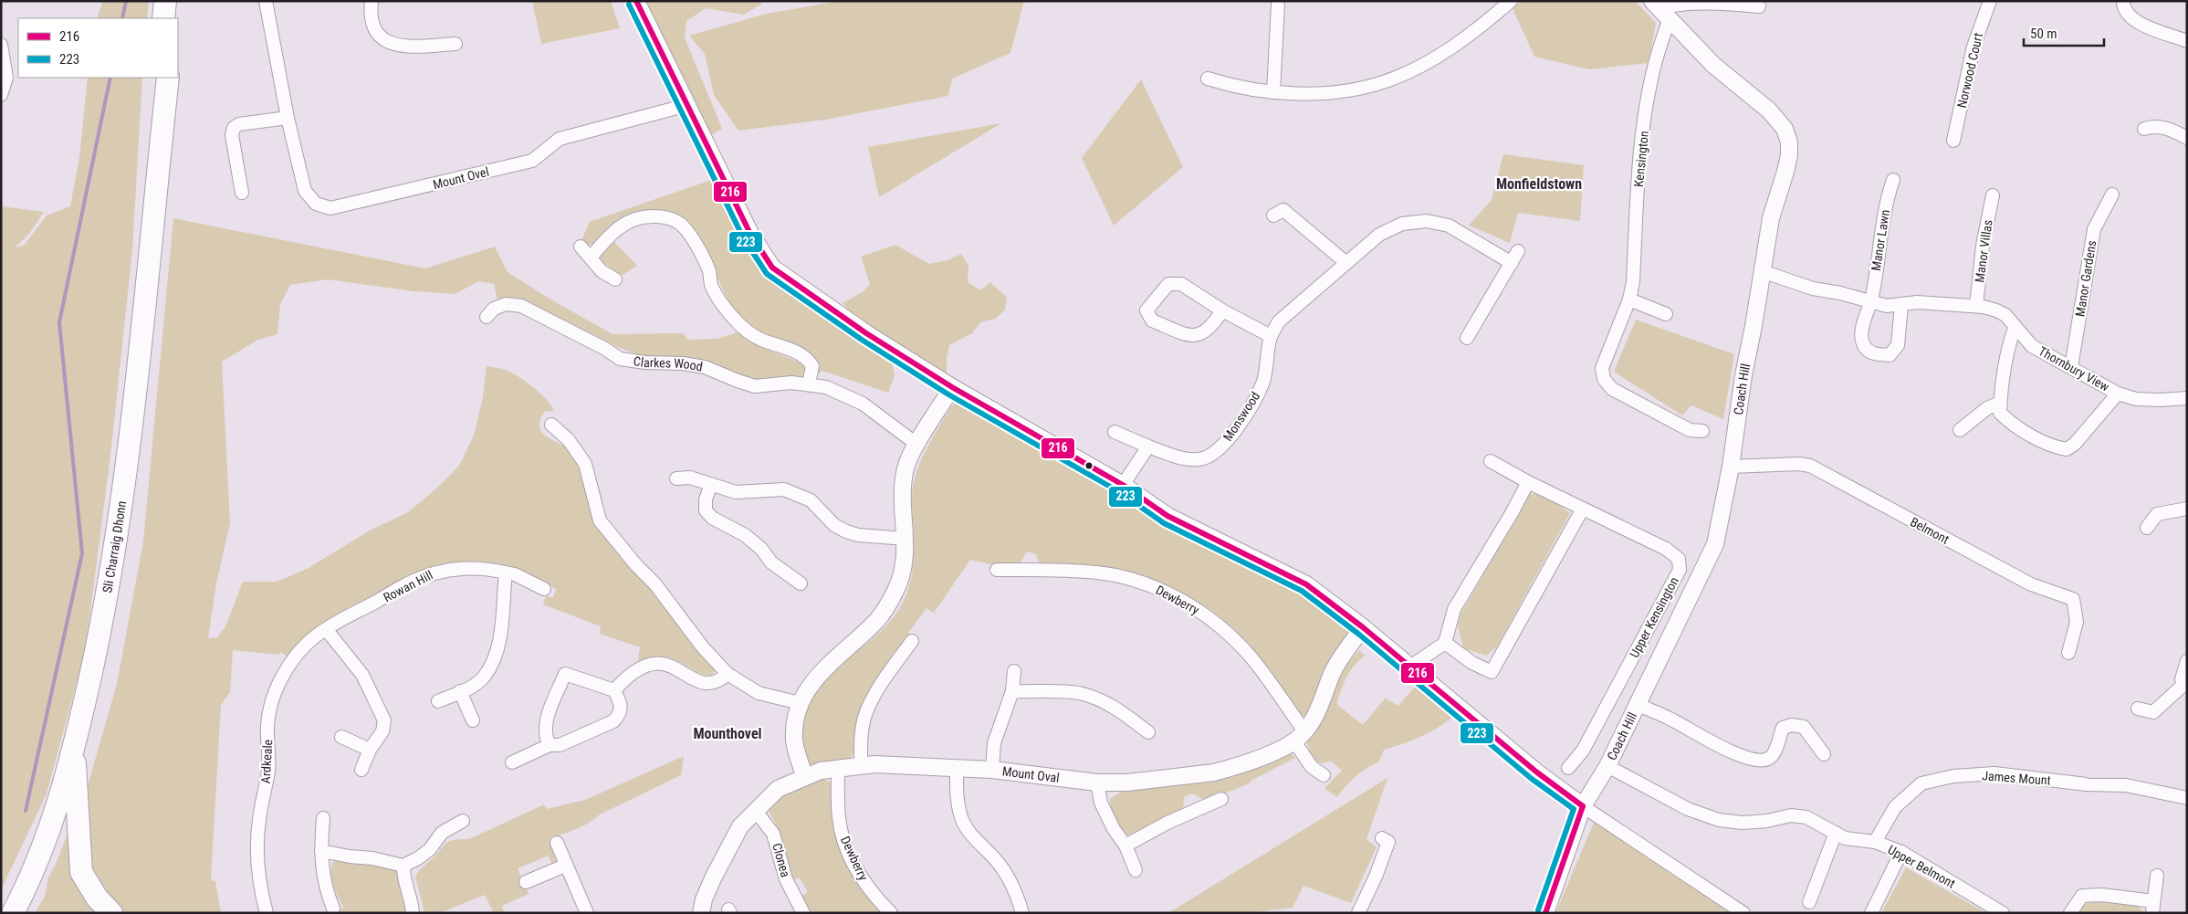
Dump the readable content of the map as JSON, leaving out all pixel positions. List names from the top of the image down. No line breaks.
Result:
{"streets":{"highway":["Sli Charraig Dhonn"],"street":["Norwood Court","Kensington","Mount Ovel","Manor Lawn","Manor Villas","Manor Gardens","Clarkes Wood","Thornbury View","Coach Hill","Monswood","Belmont","Rowan Hill","Dewberry","Upper Kensington","Ardkeale","Mount Oval","James Mount","Clonea","Upper Belmont"]},"crossings":[["Kensington","Coach Hill"],["Manor Lawn","Thornbury View"],["Manor Villas","Thornbury View"],["Manor Gardens","Thornbury View"],["Thornbury View","Coach Hill"],["Coach Hill","Belmont"],["Coach Hill","Upper Belmont"],["Rowan Hill","Ardkeale"],["Dewberry","Mount Oval"],["Mount Oval","Clonea"],["James Mount","Upper Belmont"]],"districts":["Monfieldstown","Mounthovel"],"lines":["transit line 216","transit line 223"],"legend":["216","223"],"scale_bar":"50 m"}
